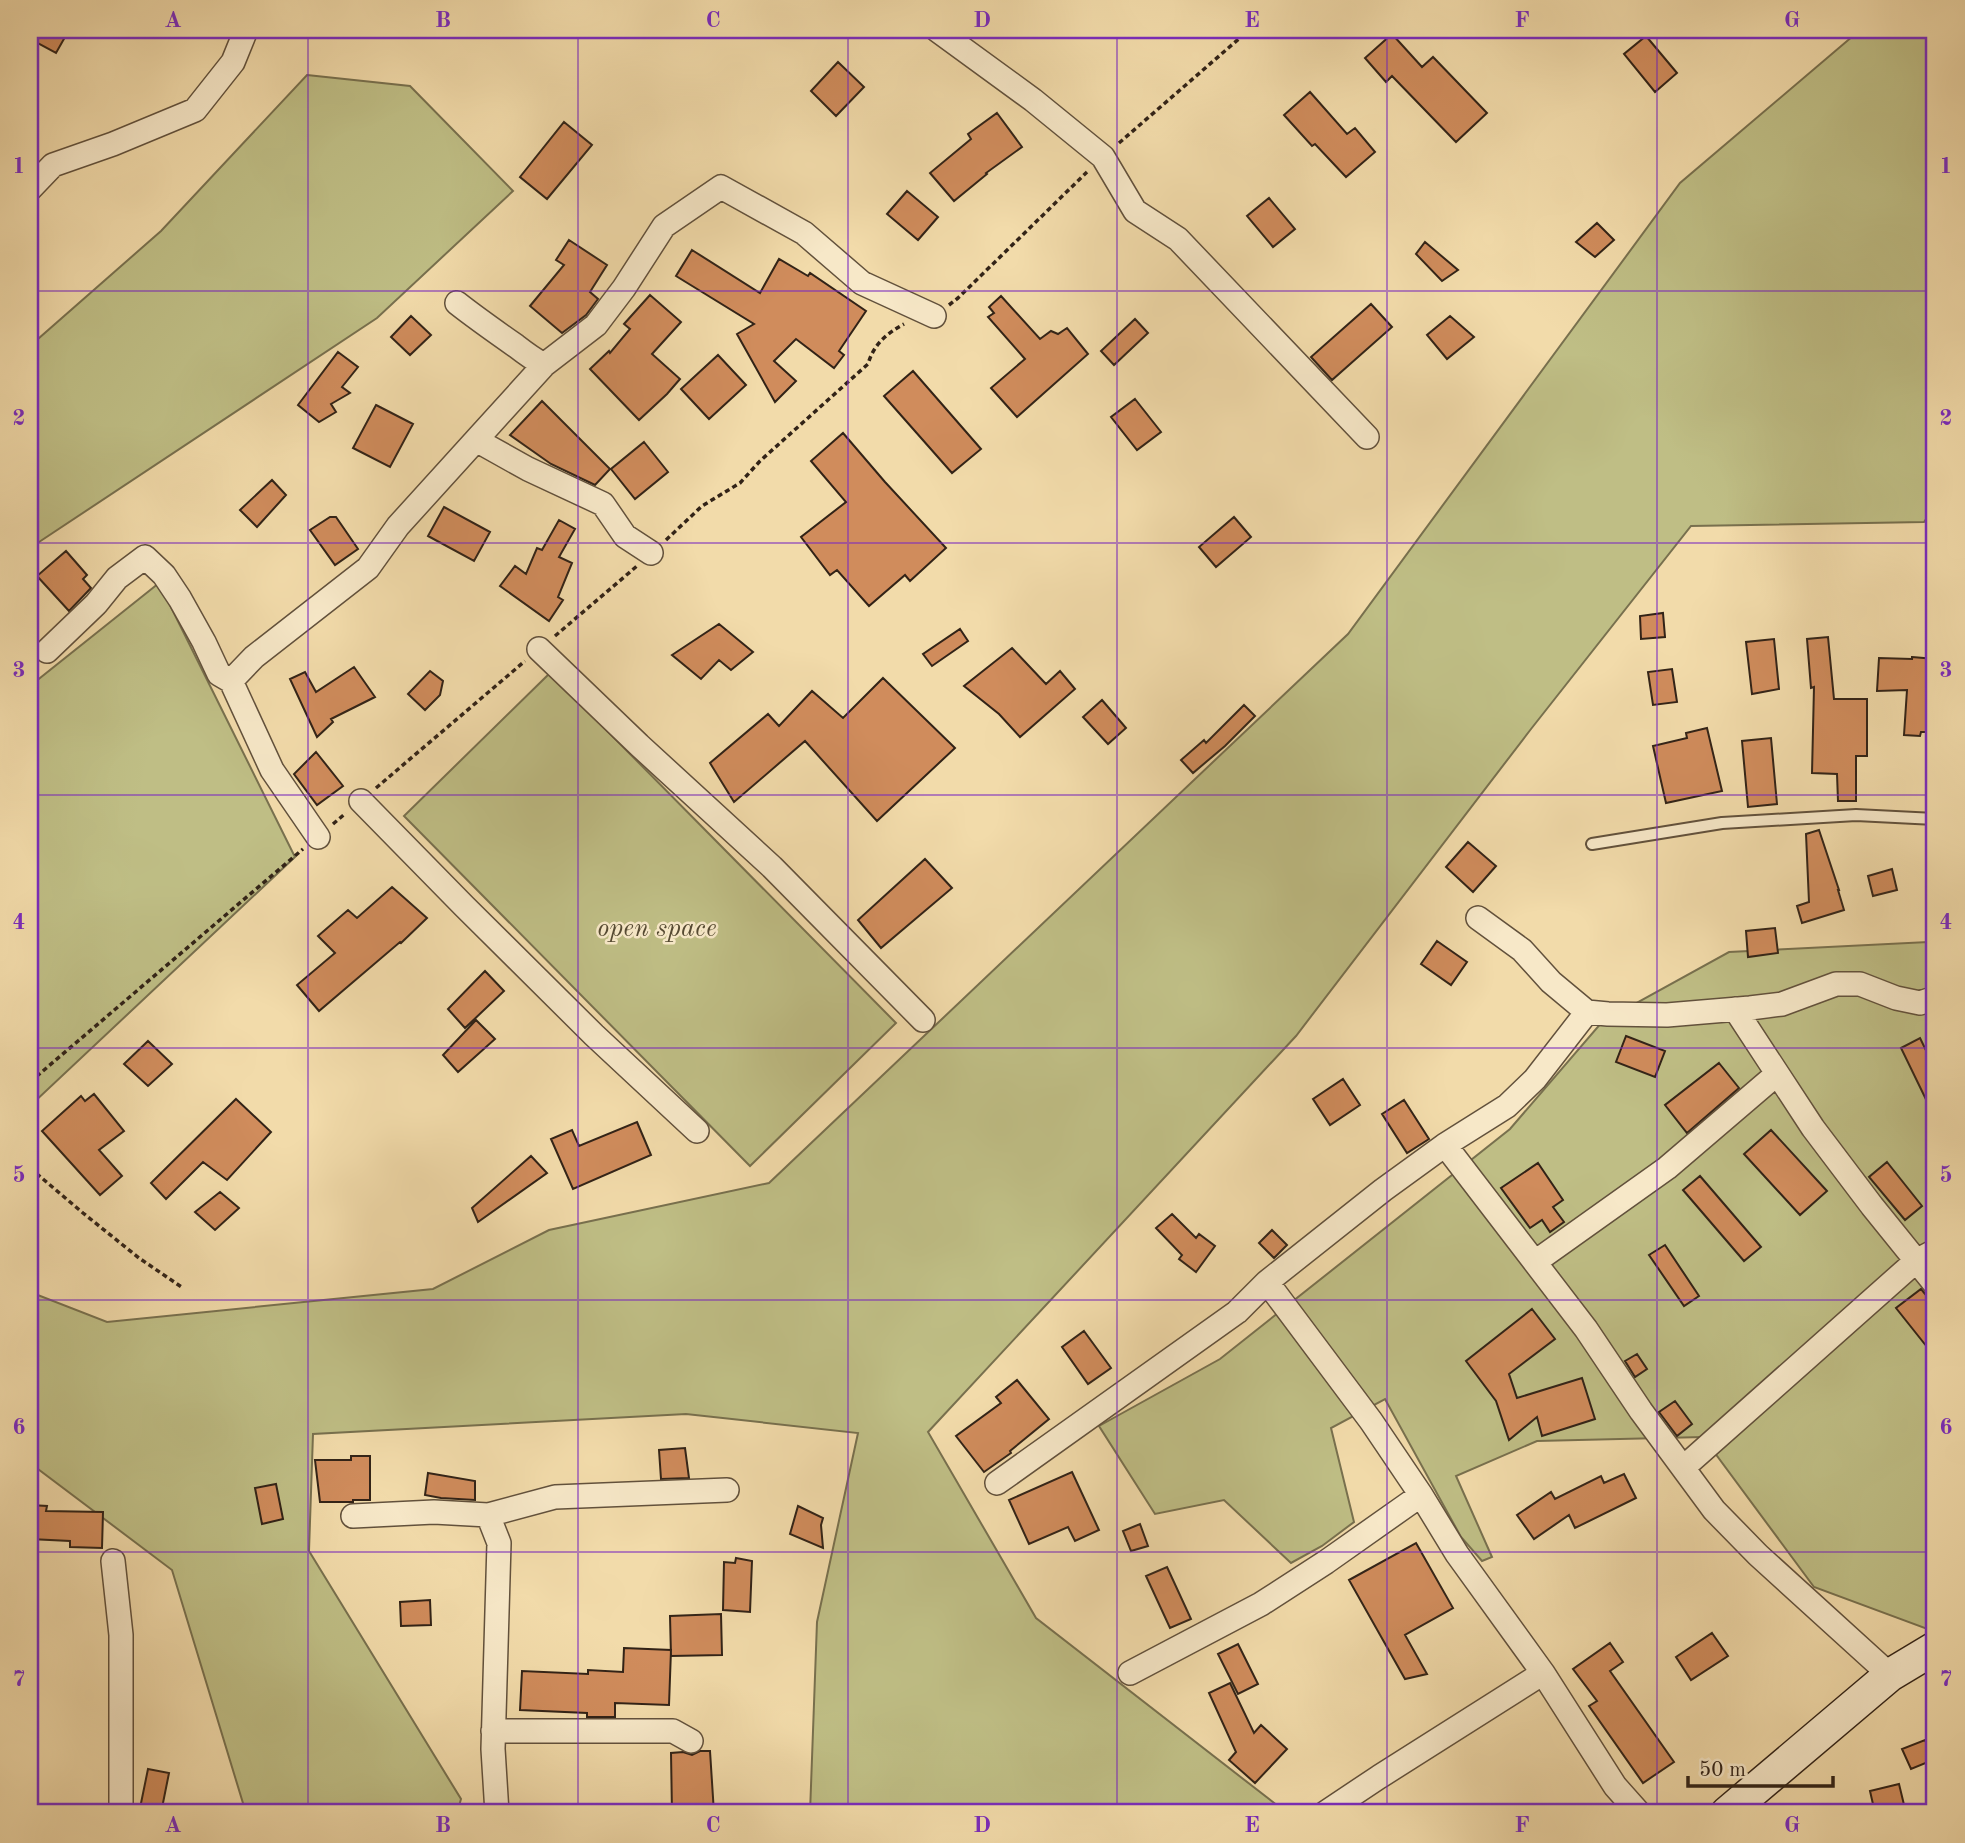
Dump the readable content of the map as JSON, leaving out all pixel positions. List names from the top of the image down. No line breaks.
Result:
{"parks":["open space"],"scale_bar":"50 m","grid":{"columns":["A","B","C","D","E","F","G"],"rows":["1","2","3","4","5","6","7"]}}
